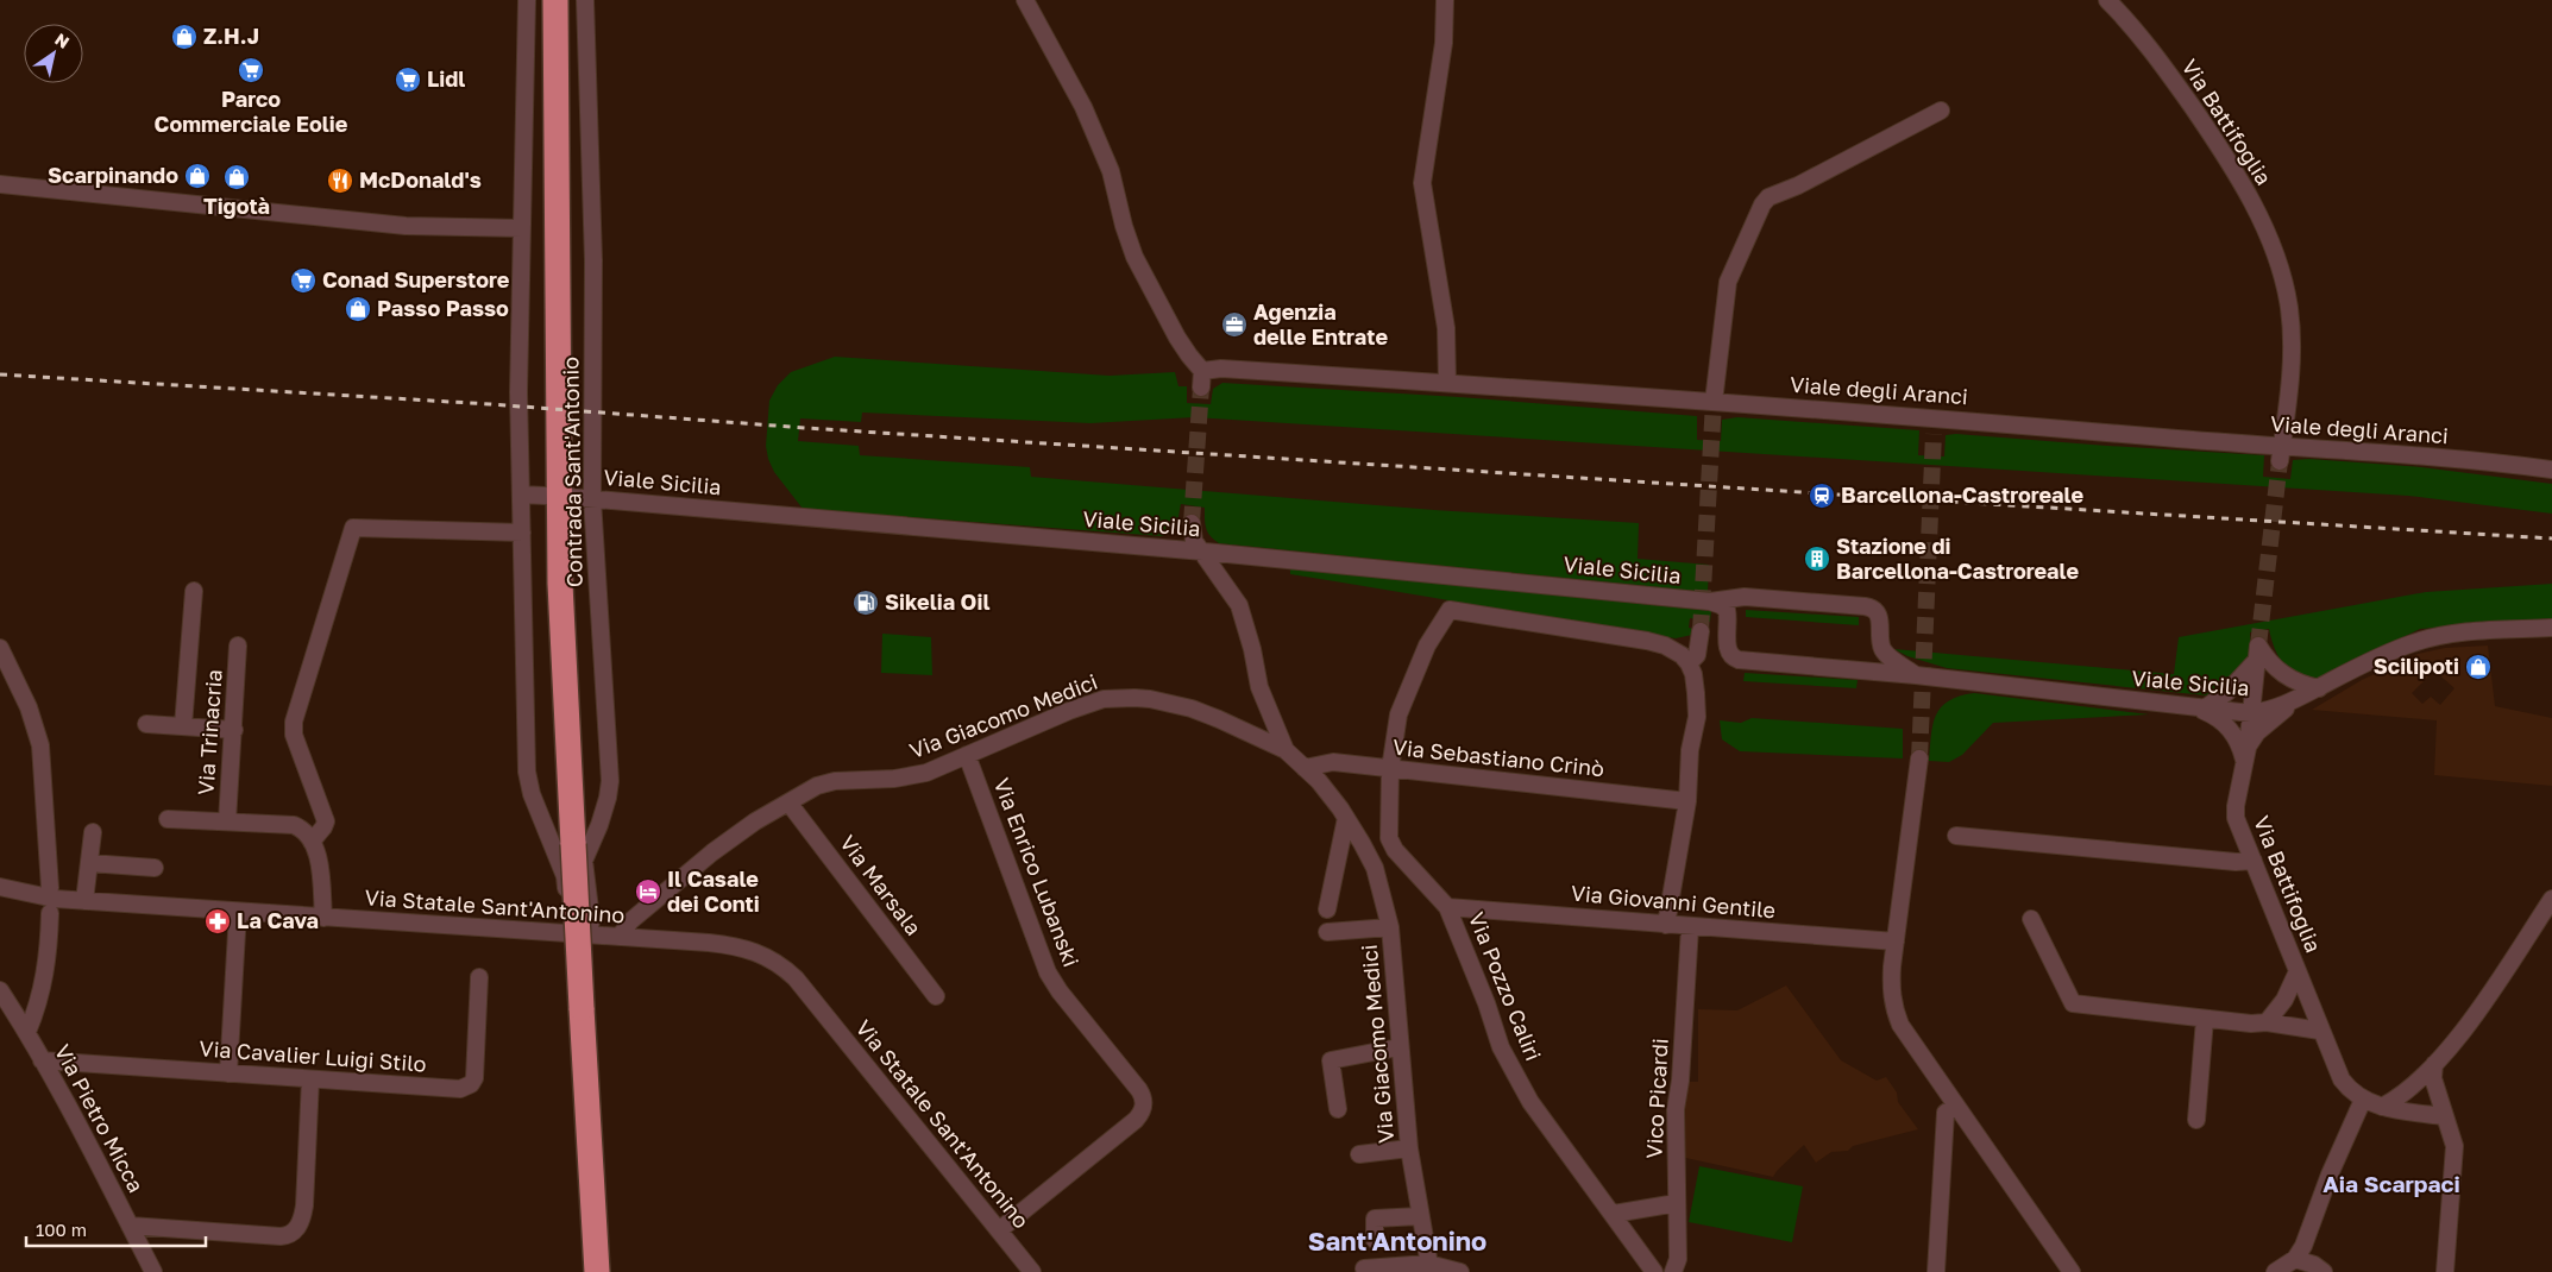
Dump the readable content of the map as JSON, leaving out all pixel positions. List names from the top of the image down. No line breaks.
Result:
{"streets":{"street":["Via Battifoglia","Viale degli Aranci","Contrada Sant'Antonio","Viale Sicilia","Via Giacomo Medici","Via Trinacria","Via Sebastiano Crinò","Via Enrico Lubanski","Via Marsala","Via Giovanni Gentile","Via Statale Sant'Antonino","Via Pozzo Caliri","Via Cavalier Luigi Stilo","Vico Picardi","Via Pietro Micca"]},"crossings":[["Via Battifoglia","Viale degli Aranci"],["Via Battifoglia","Viale Sicilia"],["Contrada Sant'Antonio","Viale Sicilia"],["Contrada Sant'Antonio","Via Statale Sant'Antonino"],["Via Giacomo Medici","Via Sebastiano Crinò"],["Via Giacomo Medici","Via Enrico Lubanski"],["Via Giacomo Medici","Via Marsala"],["Via Giacomo Medici","Via Statale Sant'Antonino"],["Via Enrico Lubanski","Via Statale Sant'Antonino"],["Via Giovanni Gentile","Via Pozzo Caliri"],["Via Giovanni Gentile","Vico Picardi"],["Via Cavalier Luigi Stilo","Via Pietro Micca"]],"districts":["Aia Scarpaci","Sant'Antonino"],"places":{"shop":["Z.H.J","Scarpinando","Tigotà","Passo Passo","Scilipoti"],"supermarket":["Parco Commerciale Eolie","Lidl","Conad Superstore"],"restaurant":["McDonald's"],"office":["Agenzia delle Entrate"],"station":["Barcellona-Castroreale"],"building":["Stazione di Barcellona-Castroreale"],"fuel station":["Sikelia Oil"],"hotel":["Il Casale dei Conti"],"pharmacy":["La Cava"]},"scale_bar":"100 m","north":"top right"}
